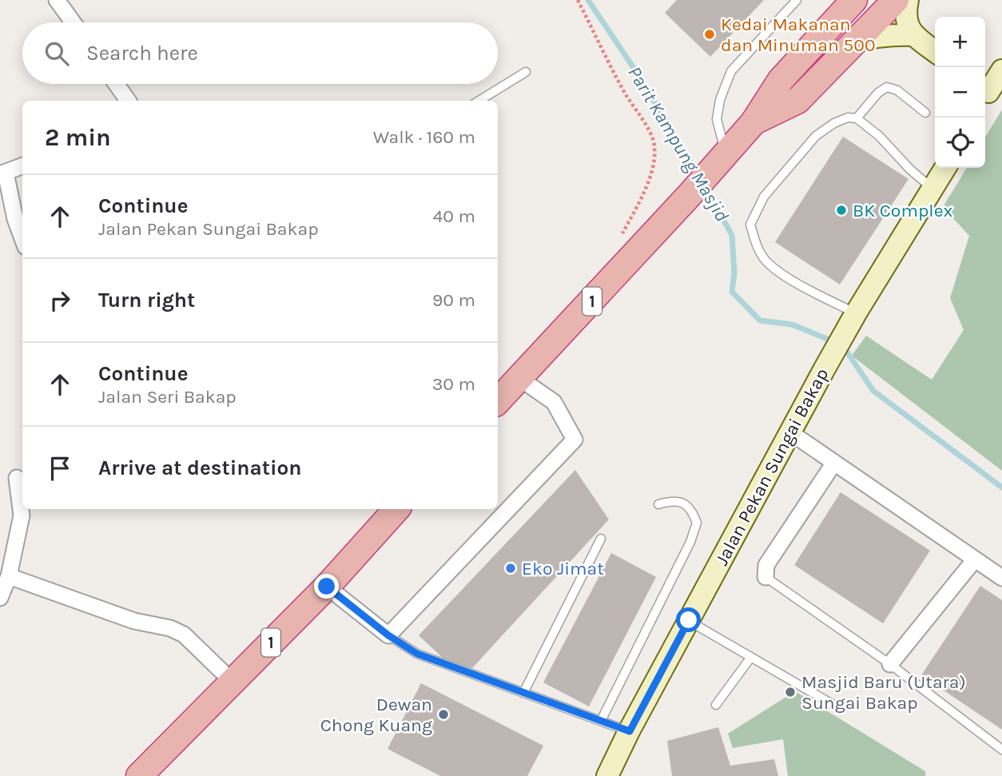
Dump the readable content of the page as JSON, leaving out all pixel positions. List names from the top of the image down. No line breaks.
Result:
{"streets":{"highway":["1"],"main road":["Jalan Pekan Sungai Bakap"]},"water":["Parit Kampung Masjid"],"places":["Kedai Makanan dan Minuman 500","BK Complex","Eko Jimat","Masjid Baru (Utara) Sungai Bakap","Dewan Chong Kuang"],"page":{"map_buttons":["+","−"],"search":"Search here","heading":["2 min","Walk · 160 m"],"list":[["Continue","Jalan Pekan Sungai Bakap","40 m"],["Turn right","90 m"],["Continue","Jalan Seri Bakap","30 m"],"Arrive at destination"]}}
